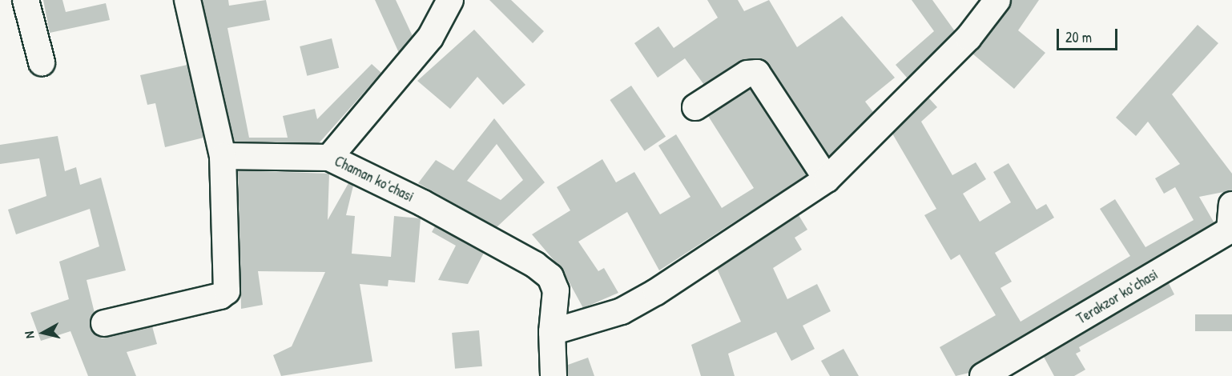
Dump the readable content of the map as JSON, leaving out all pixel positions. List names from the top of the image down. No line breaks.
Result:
{"streets":{"street":["Chaman koʻchasi","Terakzor koʻchasi"]},"scale_bar":"20 m","north":"left"}
